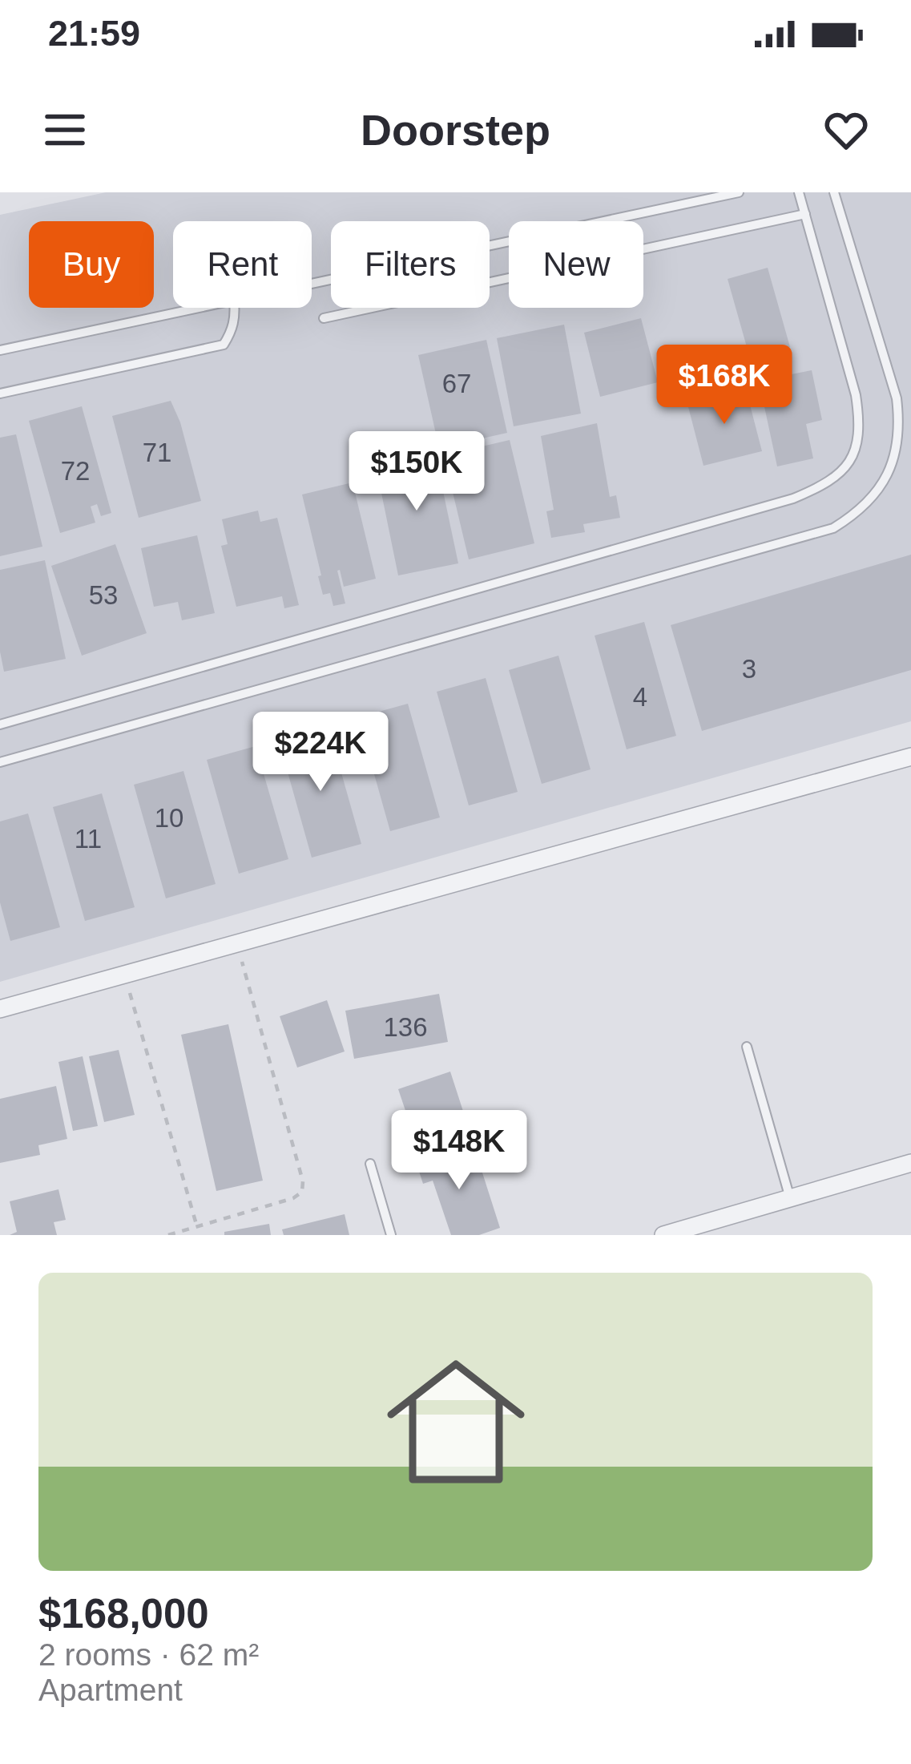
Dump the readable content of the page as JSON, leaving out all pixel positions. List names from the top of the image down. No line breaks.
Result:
{"house_numbers":["67","71","72","53","3","4","10","11","136"],"page":{"status":"21:59","header":"Doorstep","chip":["Buy","Rent","Filters","New"],"price":["$168K","$150K","$224K","$148K"],"list":[{"name":"$168,000","note":"2 rooms · 62 m² · Apartment"}]}}
